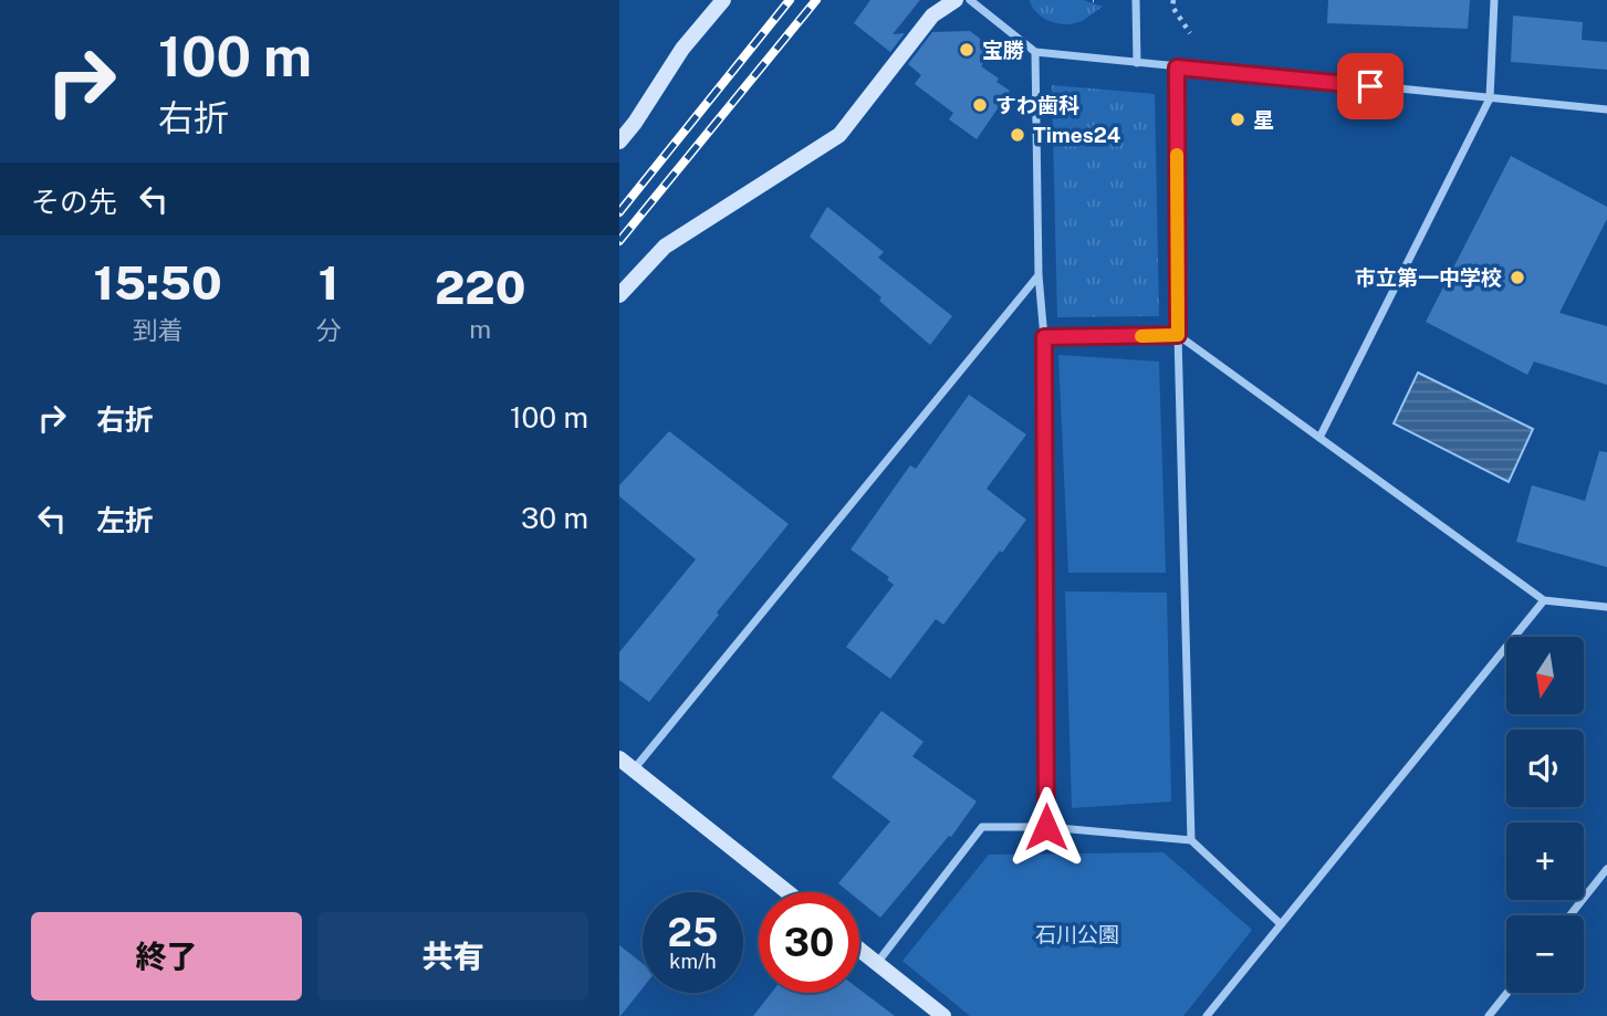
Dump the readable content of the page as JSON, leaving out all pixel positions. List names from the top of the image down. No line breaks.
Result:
{"parks":["石川公園"],"places":["宝勝","すわ歯科","星","Times24","市立第一中学校"],"north":"bottom","page":{"turn":["100 m","右折"],"then":"その先","eta":["15:50","到着","1","分","220","m"],"list":[{"name":"右折","value":"100 m"},{"name":"左折","value":"30 m"}],"map_buttons":["+","−"],"speed":"25 km/h","limit":"30","buttons":["終了","共有"]}}
